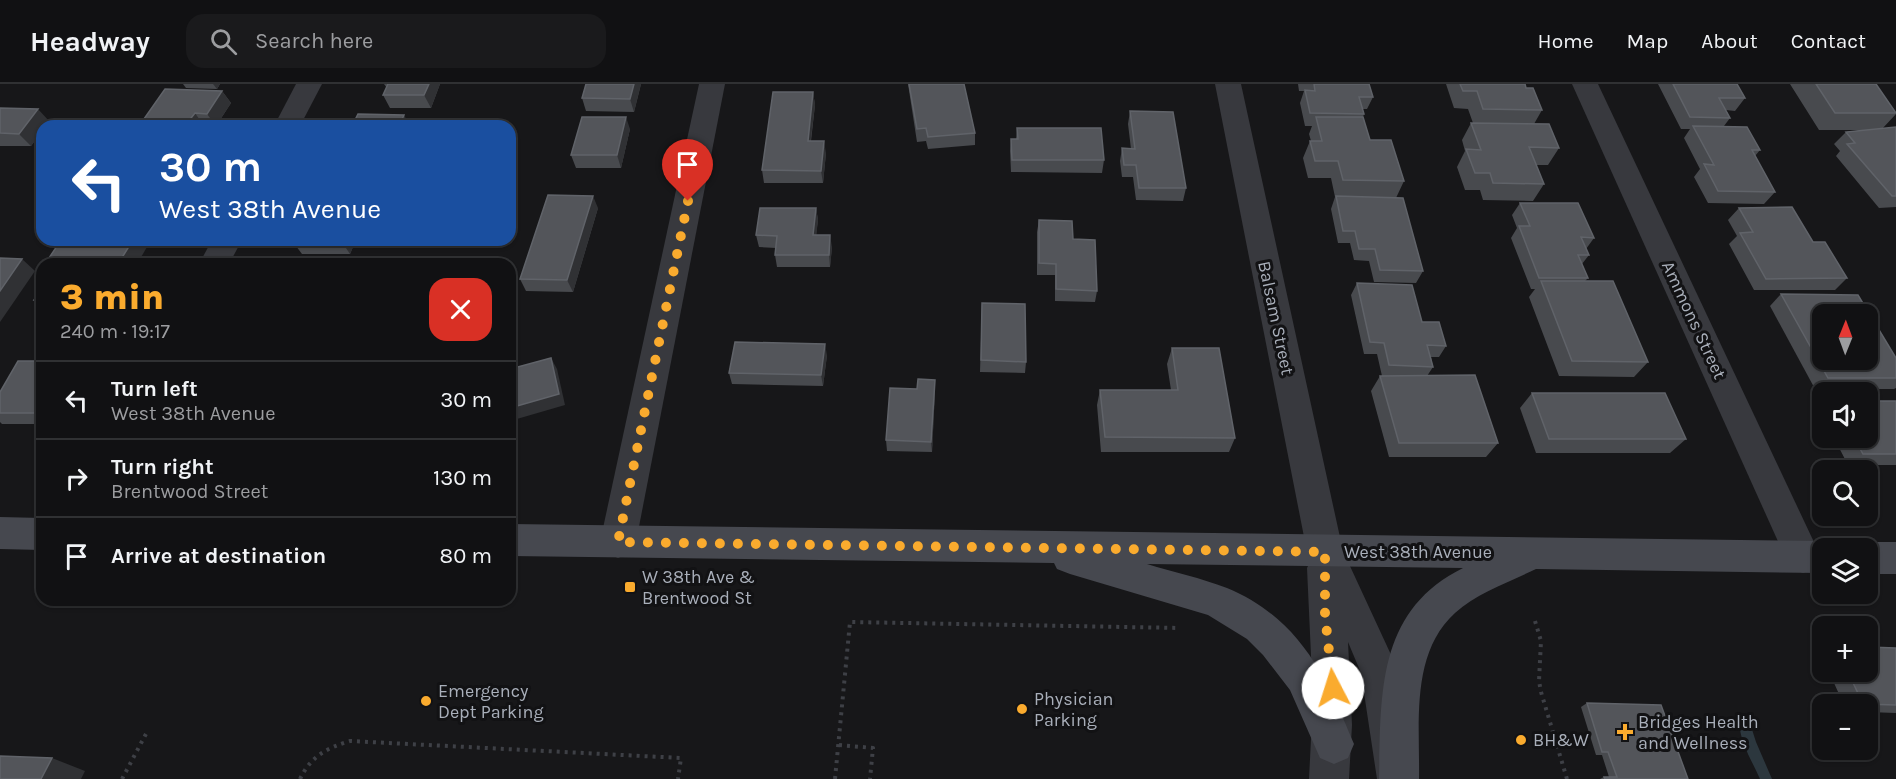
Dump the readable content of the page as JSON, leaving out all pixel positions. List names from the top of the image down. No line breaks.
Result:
{"streets":{"main road":["West 38th Avenue"],"street":["Balsam Street","Ammons Street"]},"crossings":[["Balsam Street","West 38th Avenue"]],"places":{"transit":["W 38th Ave & Brentwood St"],"other":["Emergency Dept Parking","Physician Parking","BH&W"],"health":["Bridges Health and Wellness"]},"north":"top","page":{"header":"Headway","search":"Search here","nav":["Home","Map","About","Contact"],"turn":["30 m","West 38th Avenue"],"heading":["3 min","240 m · 19:17"],"map_buttons":["+","−"],"list":[{"name":"Turn left","note":"West 38th Avenue","value":"30 m"},{"name":"Turn right","note":"Brentwood Street","value":"130 m"},{"name":"Arrive at destination","value":"80 m"}]}}
